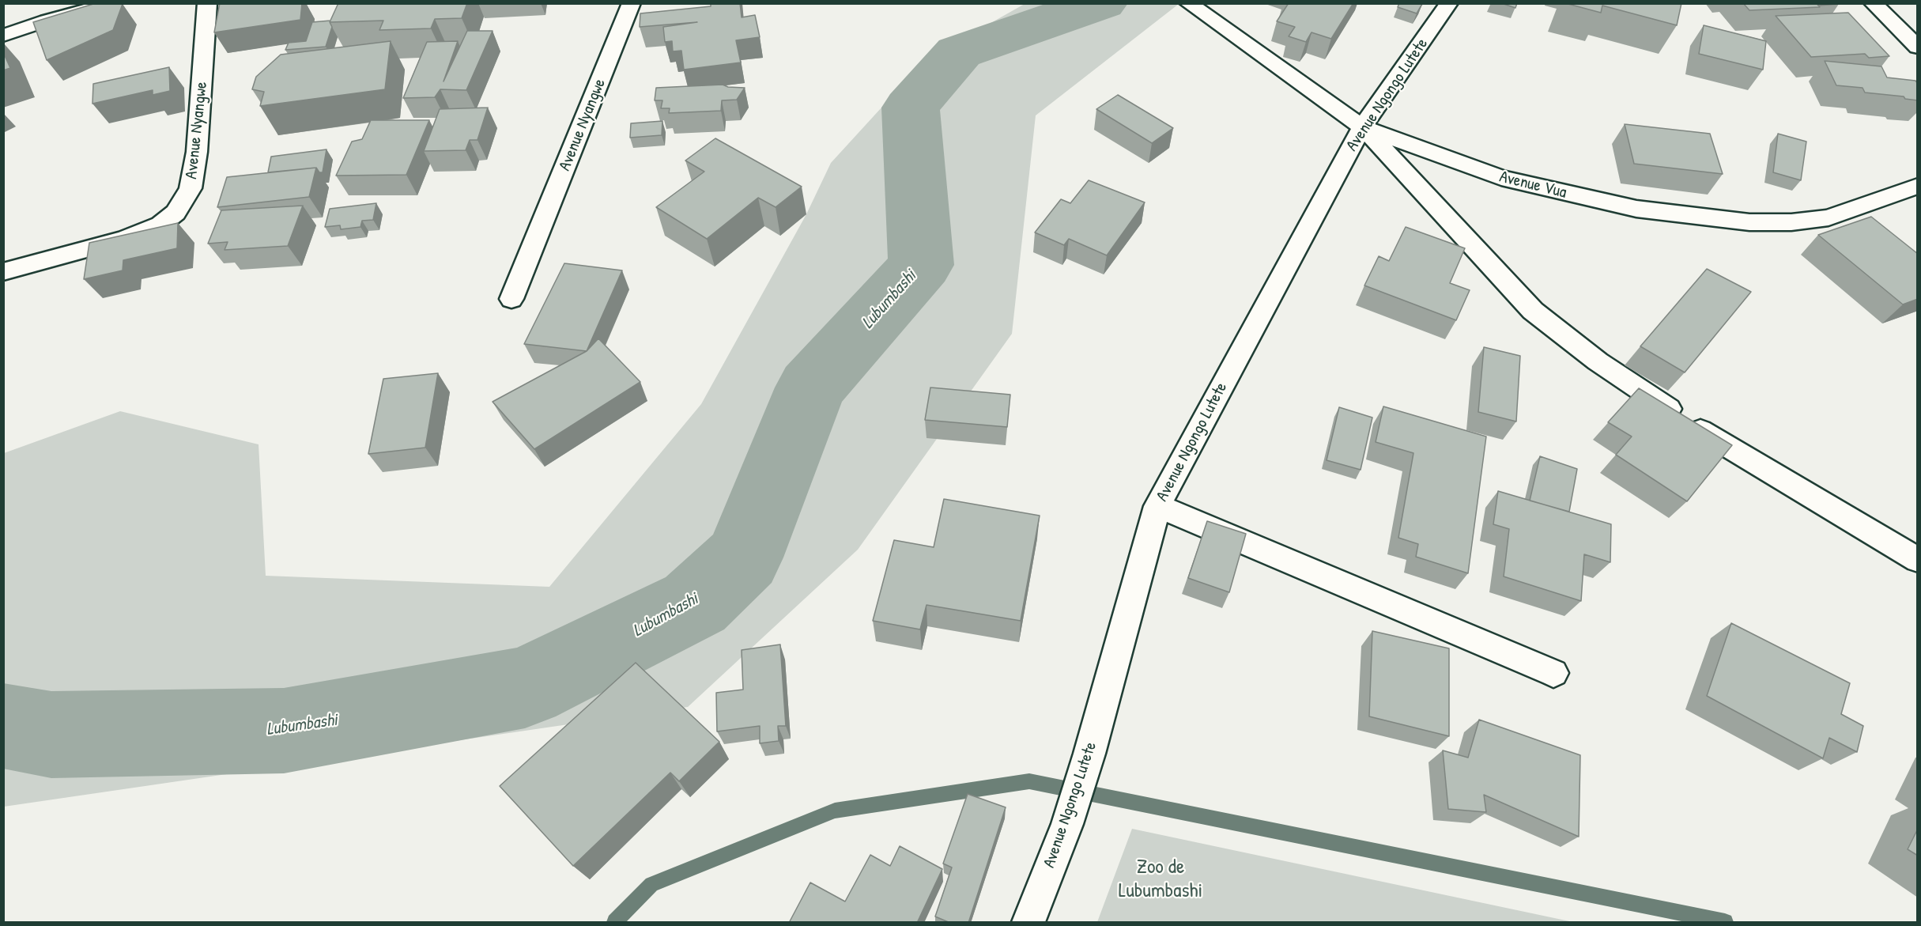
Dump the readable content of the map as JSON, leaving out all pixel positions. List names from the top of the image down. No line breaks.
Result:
{"streets":{"street":["Avenue Ngongo Lutete","Avenue Nyangwe","Avenue Vua"]},"crossings":[["Avenue Ngongo Lutete","Avenue Vua"]],"water":["Lubumbashi"],"parks":["Zoo de Lubumbashi"]}
